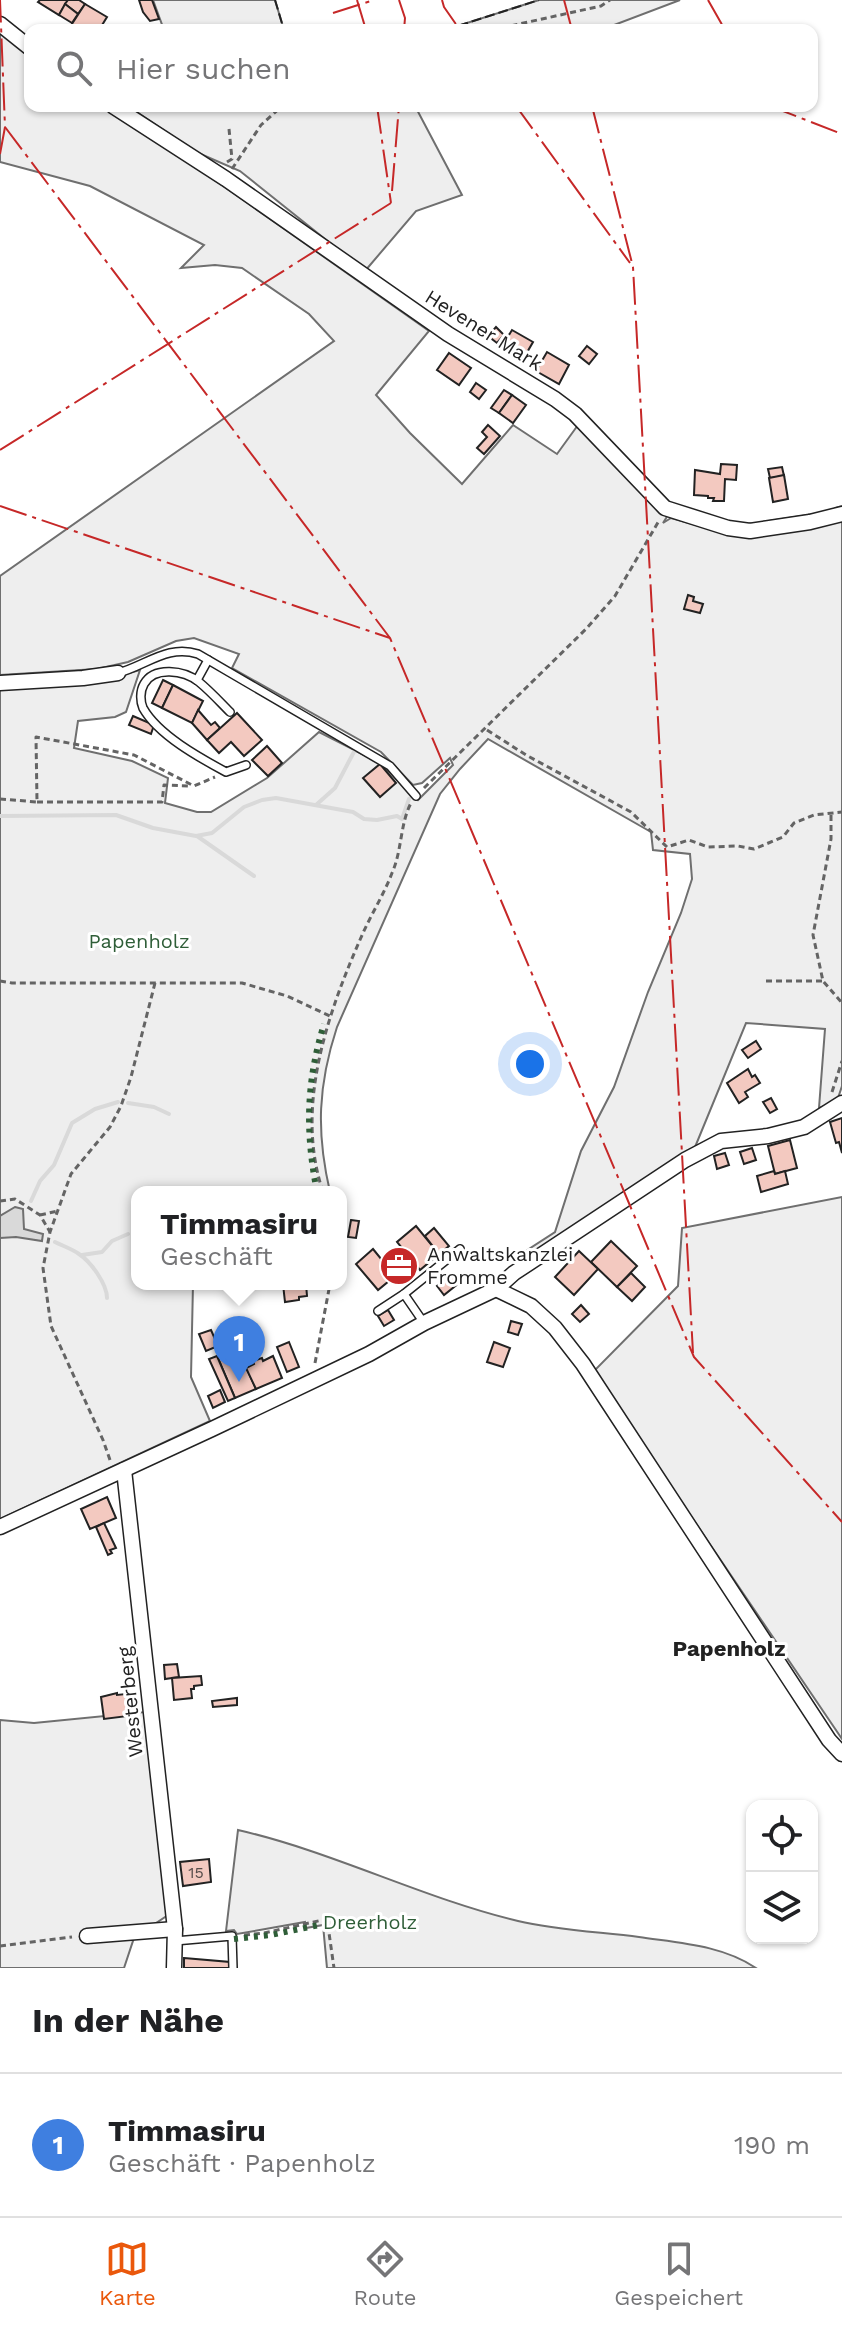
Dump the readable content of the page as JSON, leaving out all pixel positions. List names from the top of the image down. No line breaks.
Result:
{"streets":{"street":["Hevener Mark","Westerberg"]},"districts":["Papenholz"],"parks":["Papenholz","Dreerholz"],"places":{"office":["Anwaltskanzlei Fromme"]},"house_numbers":["15"],"page":{"search":"Hier suchen","popup":["Timmasiru","Geschäft"],"pins":"1","heading":"In der Nähe","list":[{"mark":"1","name":"Timmasiru","note":"Geschäft · Papenholz","value":"190 m"}],"nav":["Karte","Route","Gespeichert"]}}
